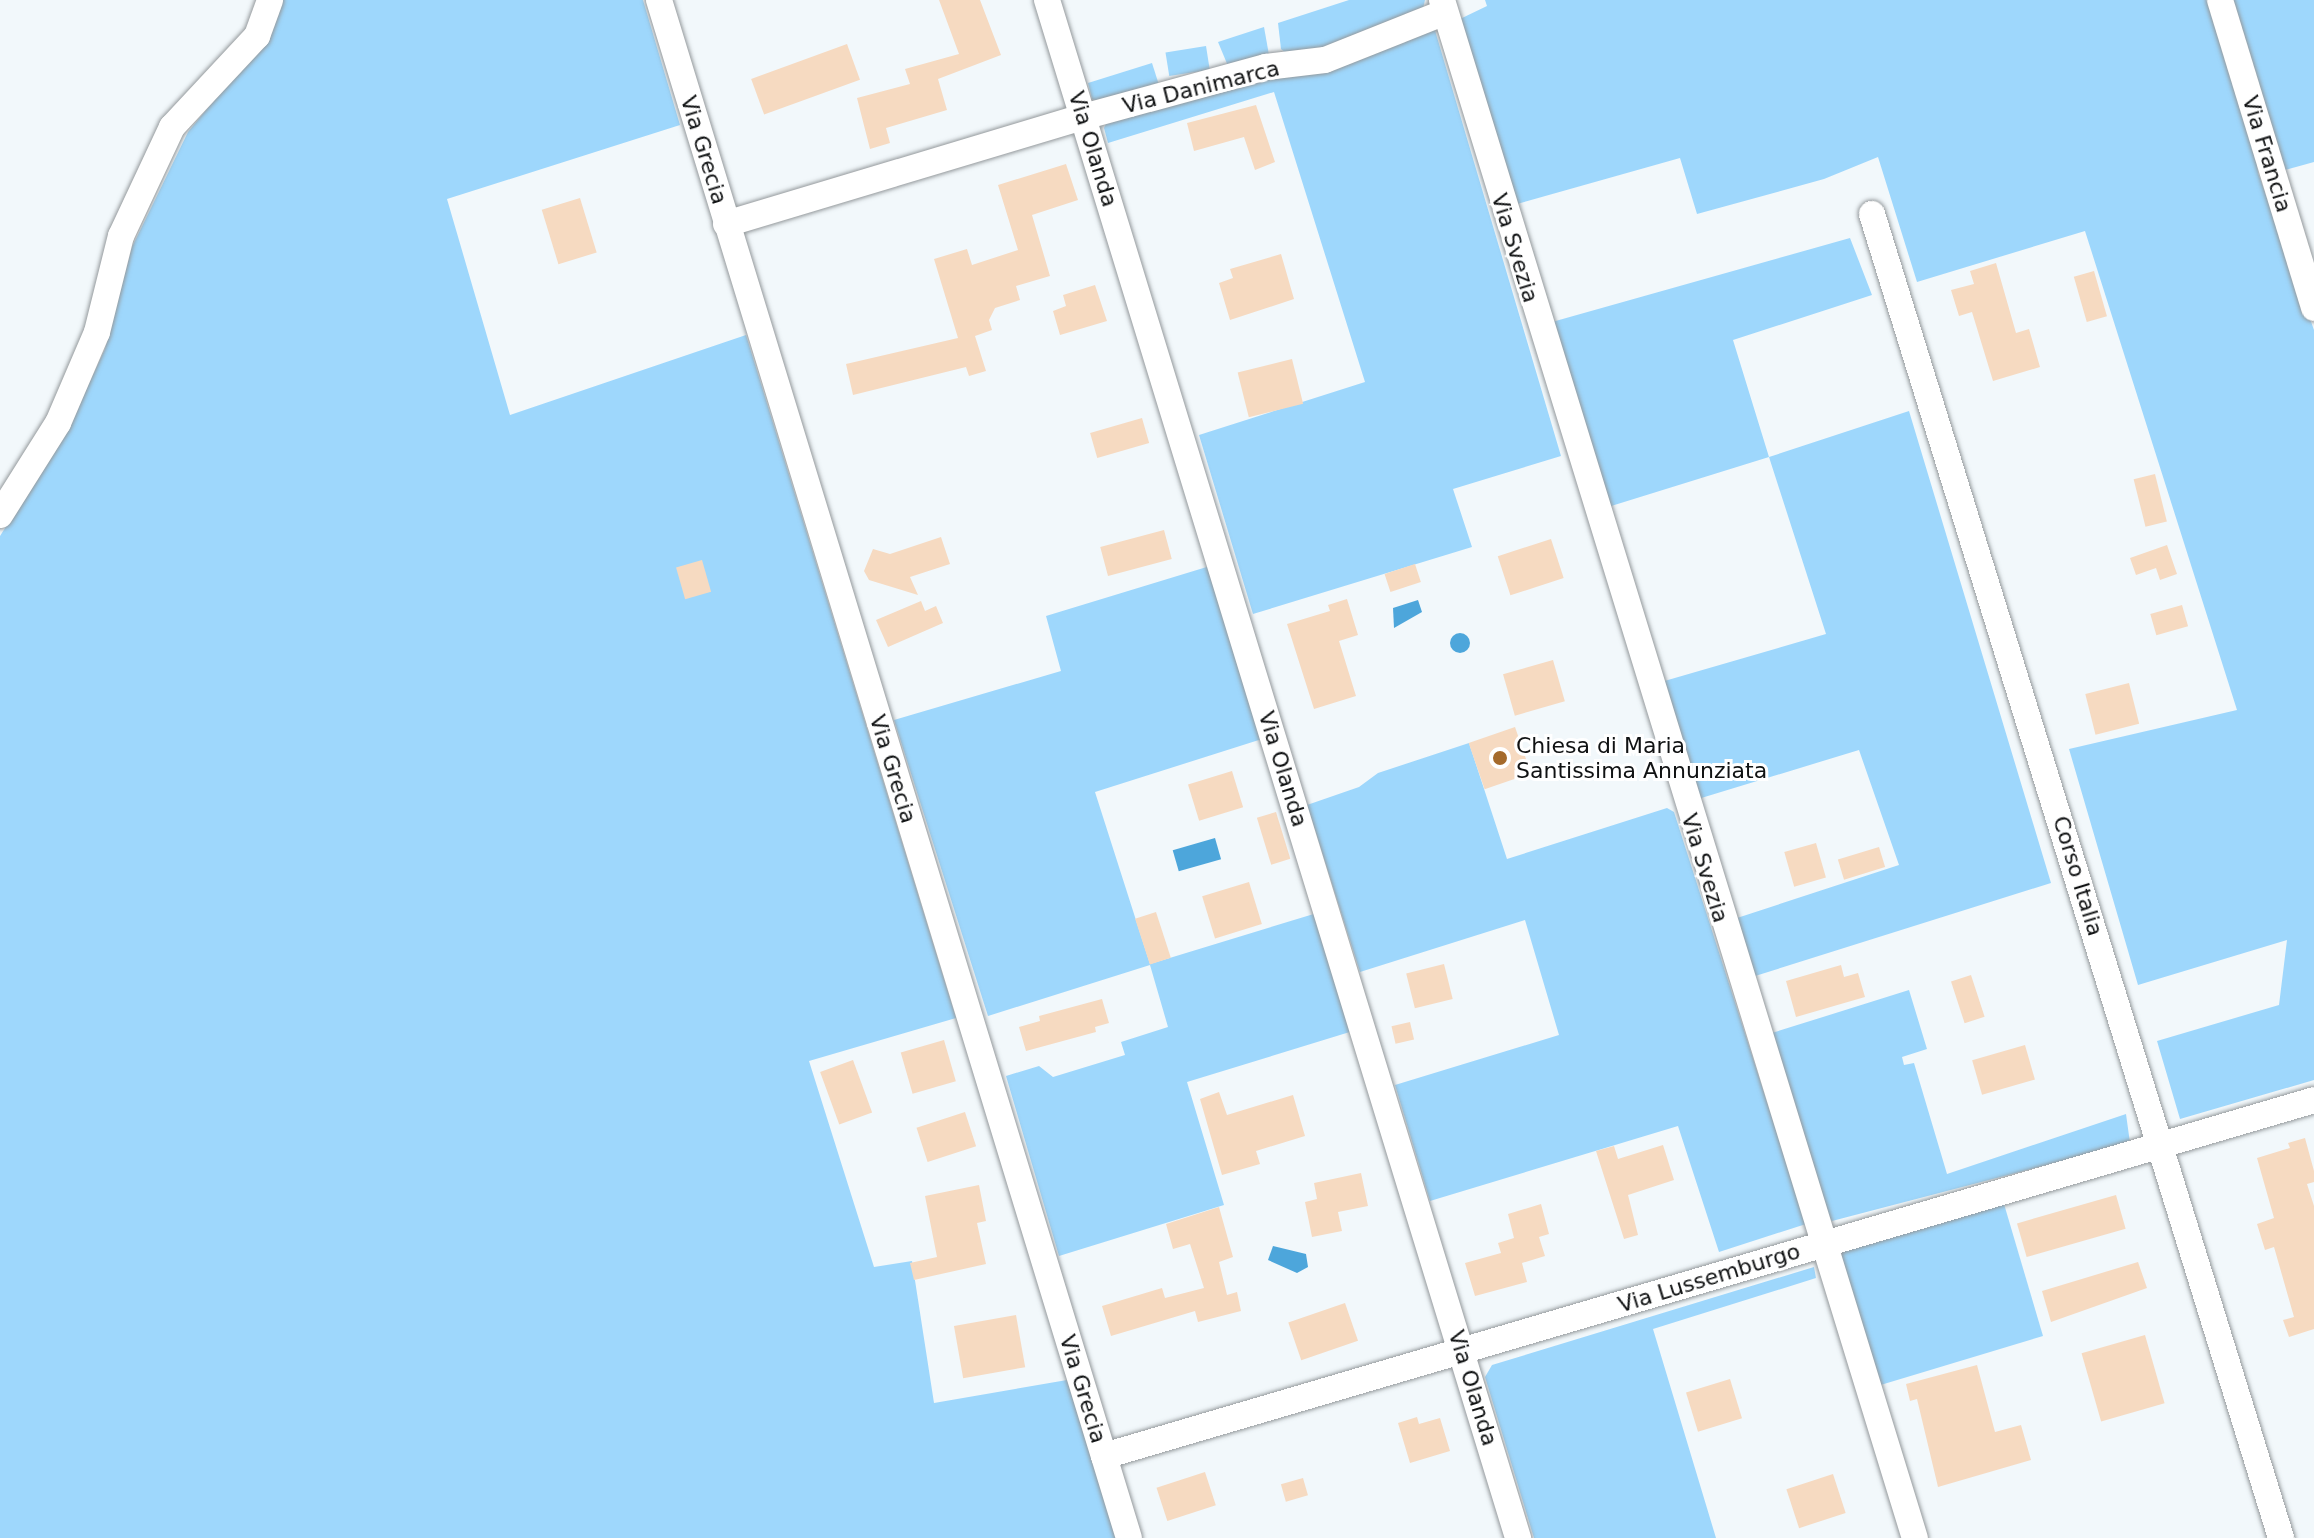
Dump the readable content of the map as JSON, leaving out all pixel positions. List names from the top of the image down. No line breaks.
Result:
{"streets":{"street":["Via Danimarca","Via Olanda","Via Grecia","Via Francia","Via Svezia","Corso Italia","Via Lussemburgo"]},"crossings":[["Via Danimarca","Via Olanda"],["Via Danimarca","Via Grecia"],["Via Danimarca","Via Svezia"],["Via Olanda","Via Lussemburgo"],["Via Grecia","Via Lussemburgo"],["Via Svezia","Via Lussemburgo"],["Corso Italia","Via Lussemburgo"]],"places":["Chiesa di Maria Santissima Annunziata"]}
